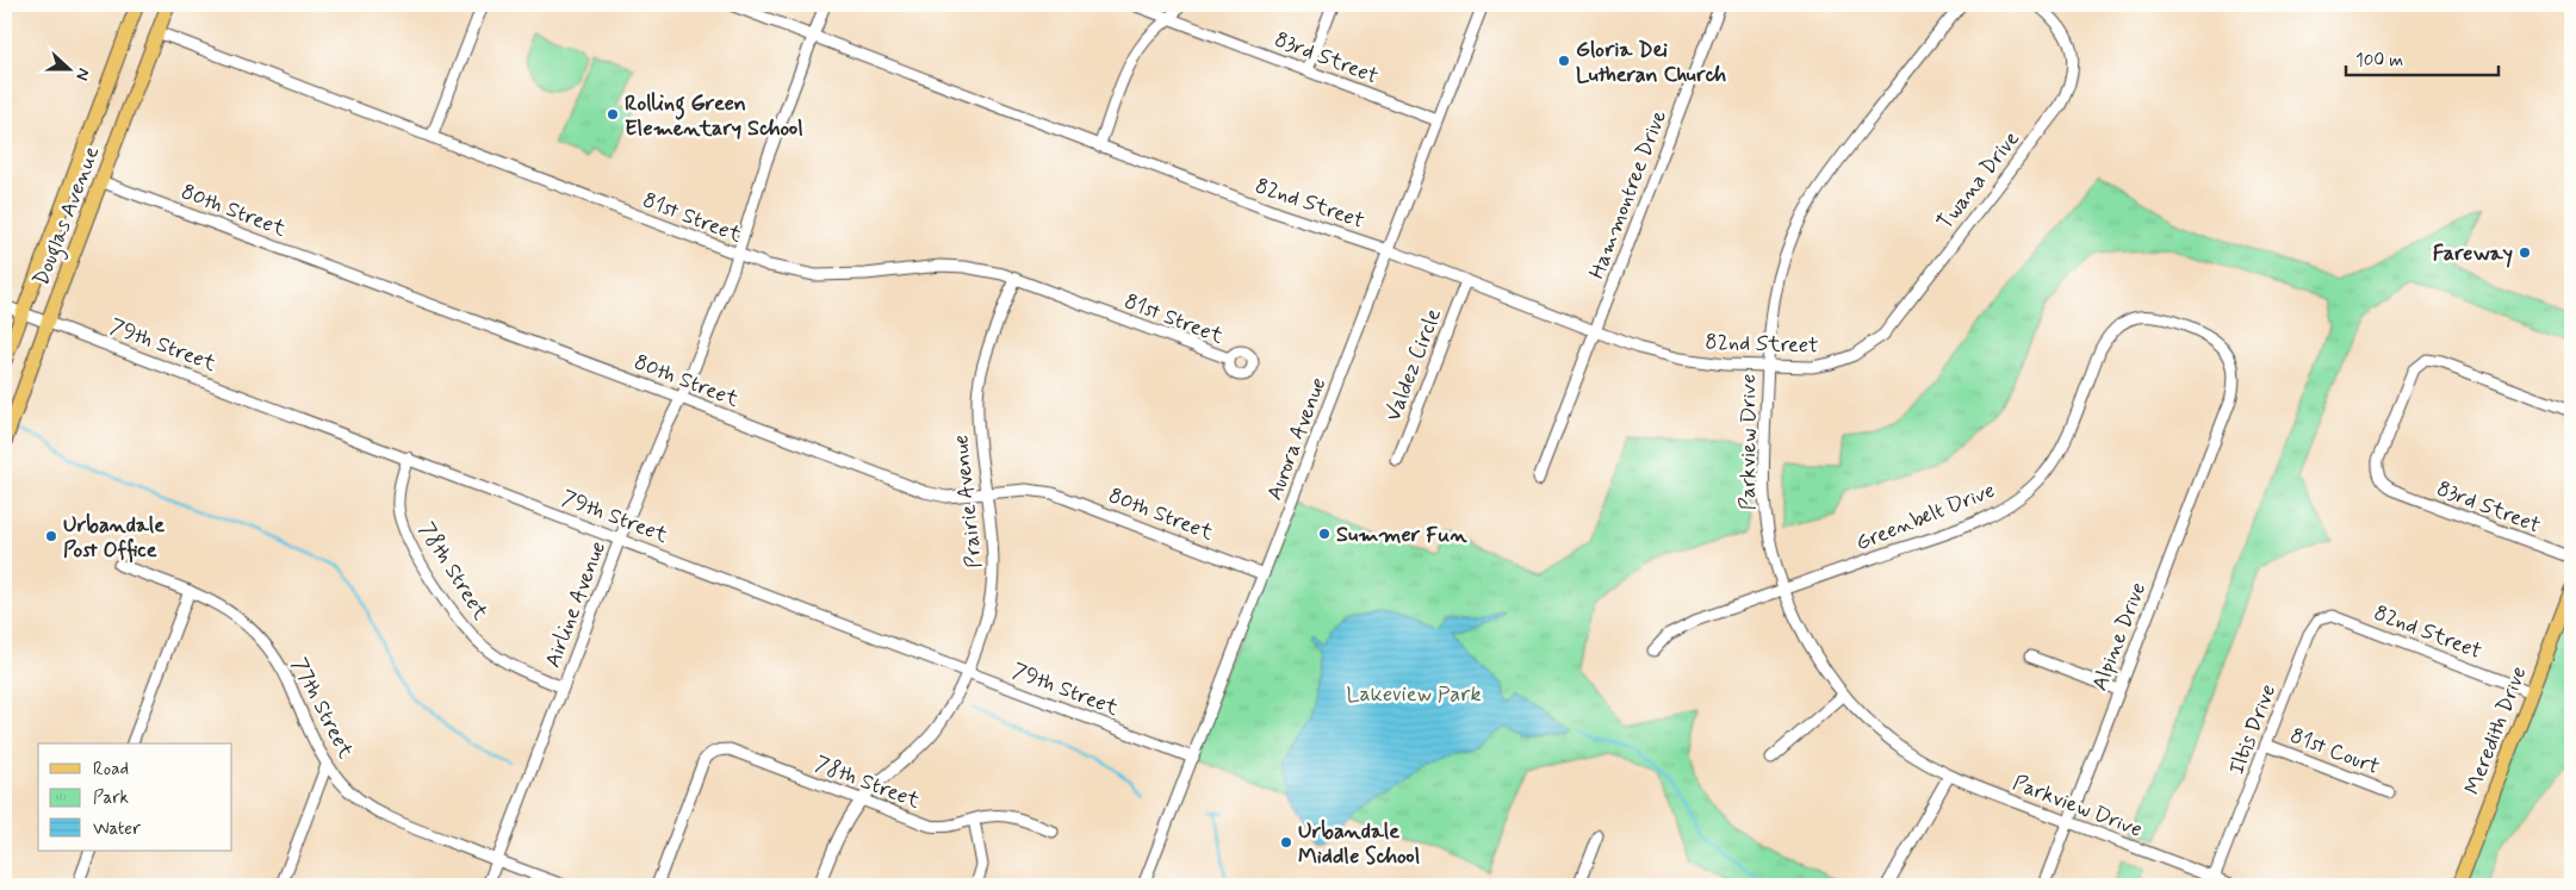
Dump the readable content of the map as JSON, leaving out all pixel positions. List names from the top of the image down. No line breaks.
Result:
{"streets":{"main road":["Douglas Avenue","Meredith Drive"],"street":["83rd Street","Twana Drive","Hammontree Drive","82nd Street","80th Street","81st Street","79th Street","Valdez Circle","Aurora Avenue","Parkview Drive","Prairie Avenue","Greenbelt Drive","78th Street","Airline Avenue","Alpine Drive","77th Street","Iltis Drive","81st Court"]},"crossings":[["83rd Street","Aurora Avenue"],["Twana Drive","82nd Street"],["Hammontree Drive","82nd Street"],["82nd Street","Valdez Circle"],["82nd Street","Aurora Avenue"],["82nd Street","Parkview Drive"],["82nd Street","Airline Avenue"],["82nd Street","Iltis Drive"],["82nd Street","Meredith Drive"],["80th Street","Douglas Avenue"],["80th Street","Aurora Avenue"],["80th Street","Prairie Avenue"],["80th Street","Airline Avenue"],["Douglas Avenue","81st Street"],["Douglas Avenue","79th Street"],["81st Street","Prairie Avenue"],["81st Street","Airline Avenue"],["79th Street","Aurora Avenue"],["79th Street","Prairie Avenue"],["79th Street","78th Street"],["79th Street","Airline Avenue"],["Parkview Drive","Greenbelt Drive"],["Parkview Drive","Alpine Drive"],["Parkview Drive","Iltis Drive"],["Prairie Avenue","78th Street"],["Greenbelt Drive","Alpine Drive"],["78th Street","Airline Avenue"],["Airline Avenue","77th Street"],["Iltis Drive","81st Court"]],"parks":["Lakeview Park"],"places":["Gloria Dei Lutheran Church","Rolling Green Elementary School","Fareway","Summer Fun","Urbandale Post Office","Urbandale Middle School"],"legend":["Road","Park","Water"],"scale_bar":"100 m","north":"right"}
